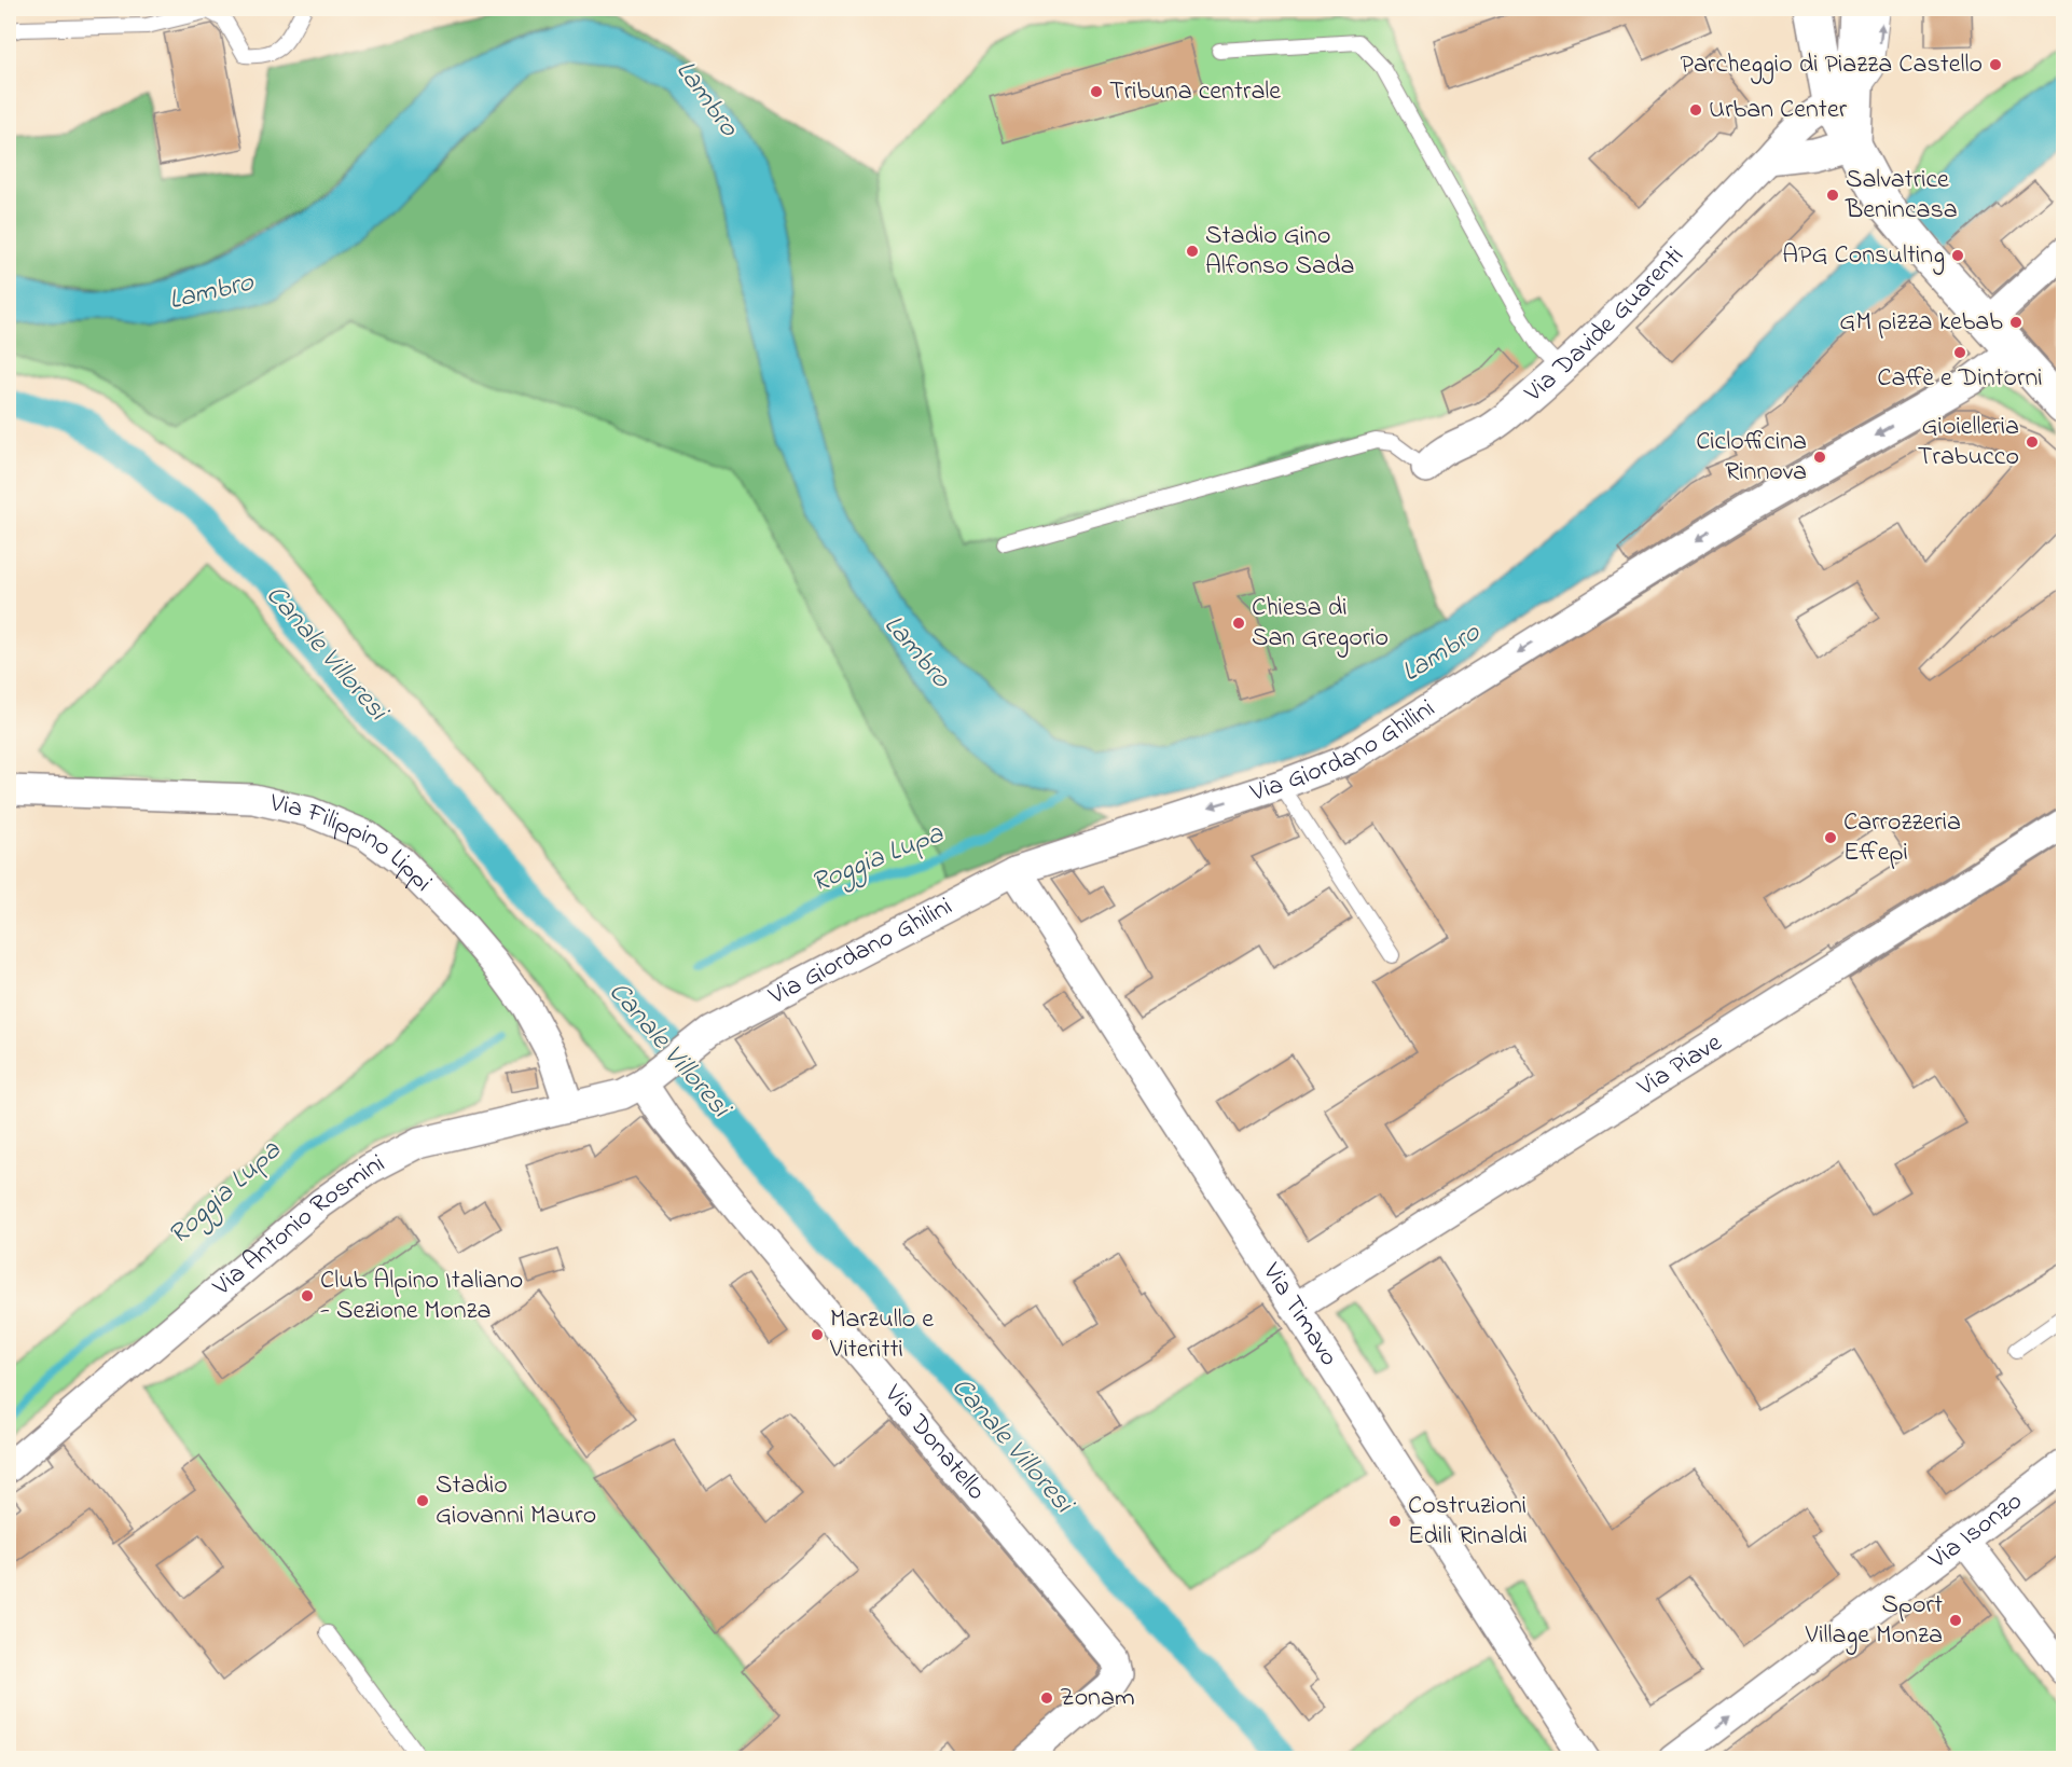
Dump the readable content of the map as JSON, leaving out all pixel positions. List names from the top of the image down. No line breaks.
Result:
{"streets":{"street":["Via Davide Guarenti","Via Giordano Ghilini","Via Filippino Lippi","Via Piave","Via Antonio Rosmini","Via Timavo","Via Donatello","Via Isonzo"]},"crossings":[["Via Giordano Ghilini","Via Antonio Rosmini"],["Via Giordano Ghilini","Via Timavo"],["Via Giordano Ghilini","Via Donatello"],["Via Filippino Lippi","Via Antonio Rosmini"],["Via Piave","Via Timavo"],["Via Antonio Rosmini","Via Donatello"]],"one_way":["Via Giordano Ghilini","Via Isonzo"],"water":["Lambro","Canale Villoresi","Roggia Lupa"],"places":["Parcheggio di Piazza Castello","Tribuna centrale","Urban Center","Salvatrice Benincasa","Stadio Gino Alfonso Sada","APG Consulting","GM pizza kebab","Caffè e Dintorni","Gioielleria Trabucco","Ciclofficina Rinnova","Chiesa di San Gregorio","Carrozzeria Effepi","Club Alpino Italiano - Sezione Monza","Marzullo e Viteritti","Stadio Giovanni Mauro","Costruzioni Edili Rinaldi","Sport Village Monza","Zonam"]}
